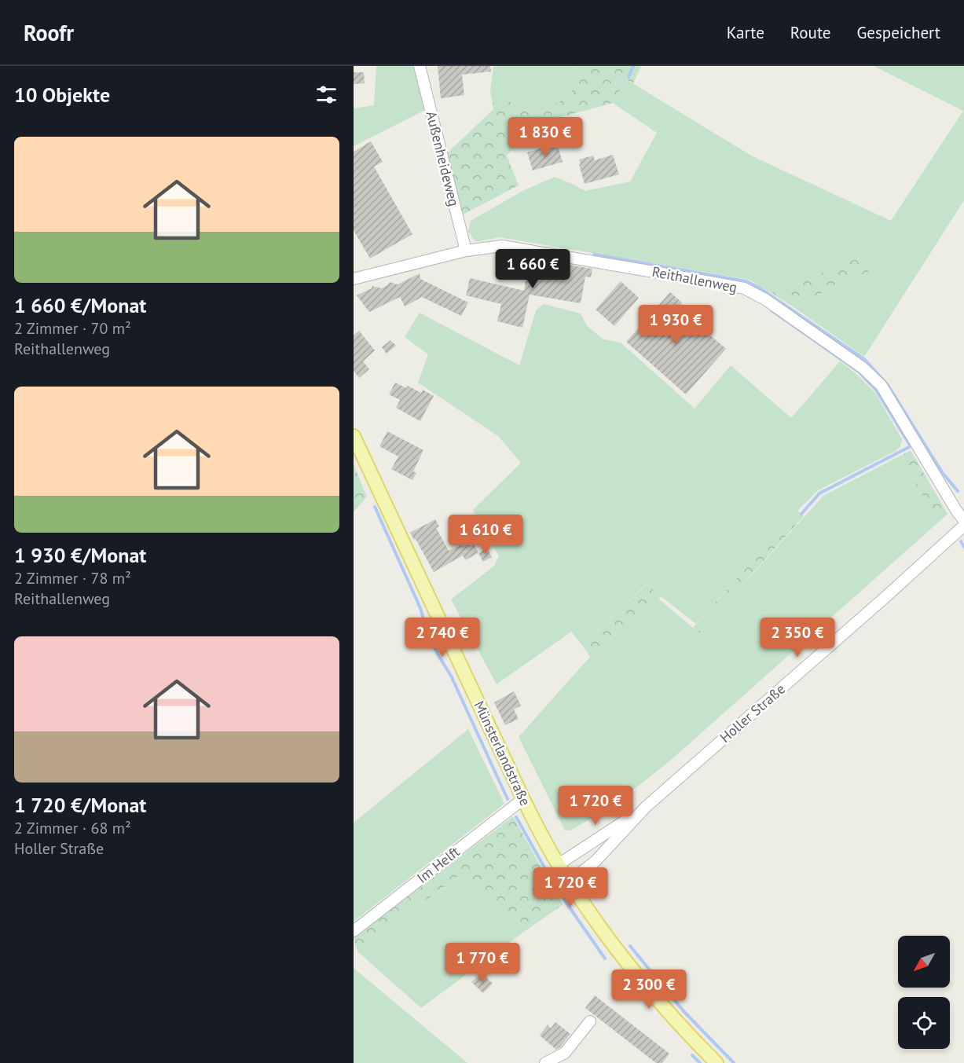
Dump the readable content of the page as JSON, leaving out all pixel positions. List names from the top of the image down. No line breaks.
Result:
{"streets":{"main road":["Münsterlandstraße"],"street":["Außenheideweg","Reithallenweg","Holler Straße","Im Helft"]},"crossings":[["Außenheideweg","Reithallenweg"],["Holler Straße","Münsterlandstraße"],["Münsterlandstraße","Im Helft"]],"north":"bottom left","page":{"header":"Roofr","nav":["Karte","Route","Gespeichert"],"heading":"10 Objekte","price":["1 830 €","1 660 €","1 930 €","1 610 €","2 740 €","2 350 €","1 720 €","1 720 €","1 770 €","2 300 €"],"list":[{"name":"1 660 €/Monat","note":"2 Zimmer · 70 m² · Reithallenweg"},{"name":"1 930 €/Monat","note":"2 Zimmer · 78 m² · Reithallenweg"},{"name":"1 720 €/Monat","note":"2 Zimmer · 68 m² · Holler Straße"}]}}
